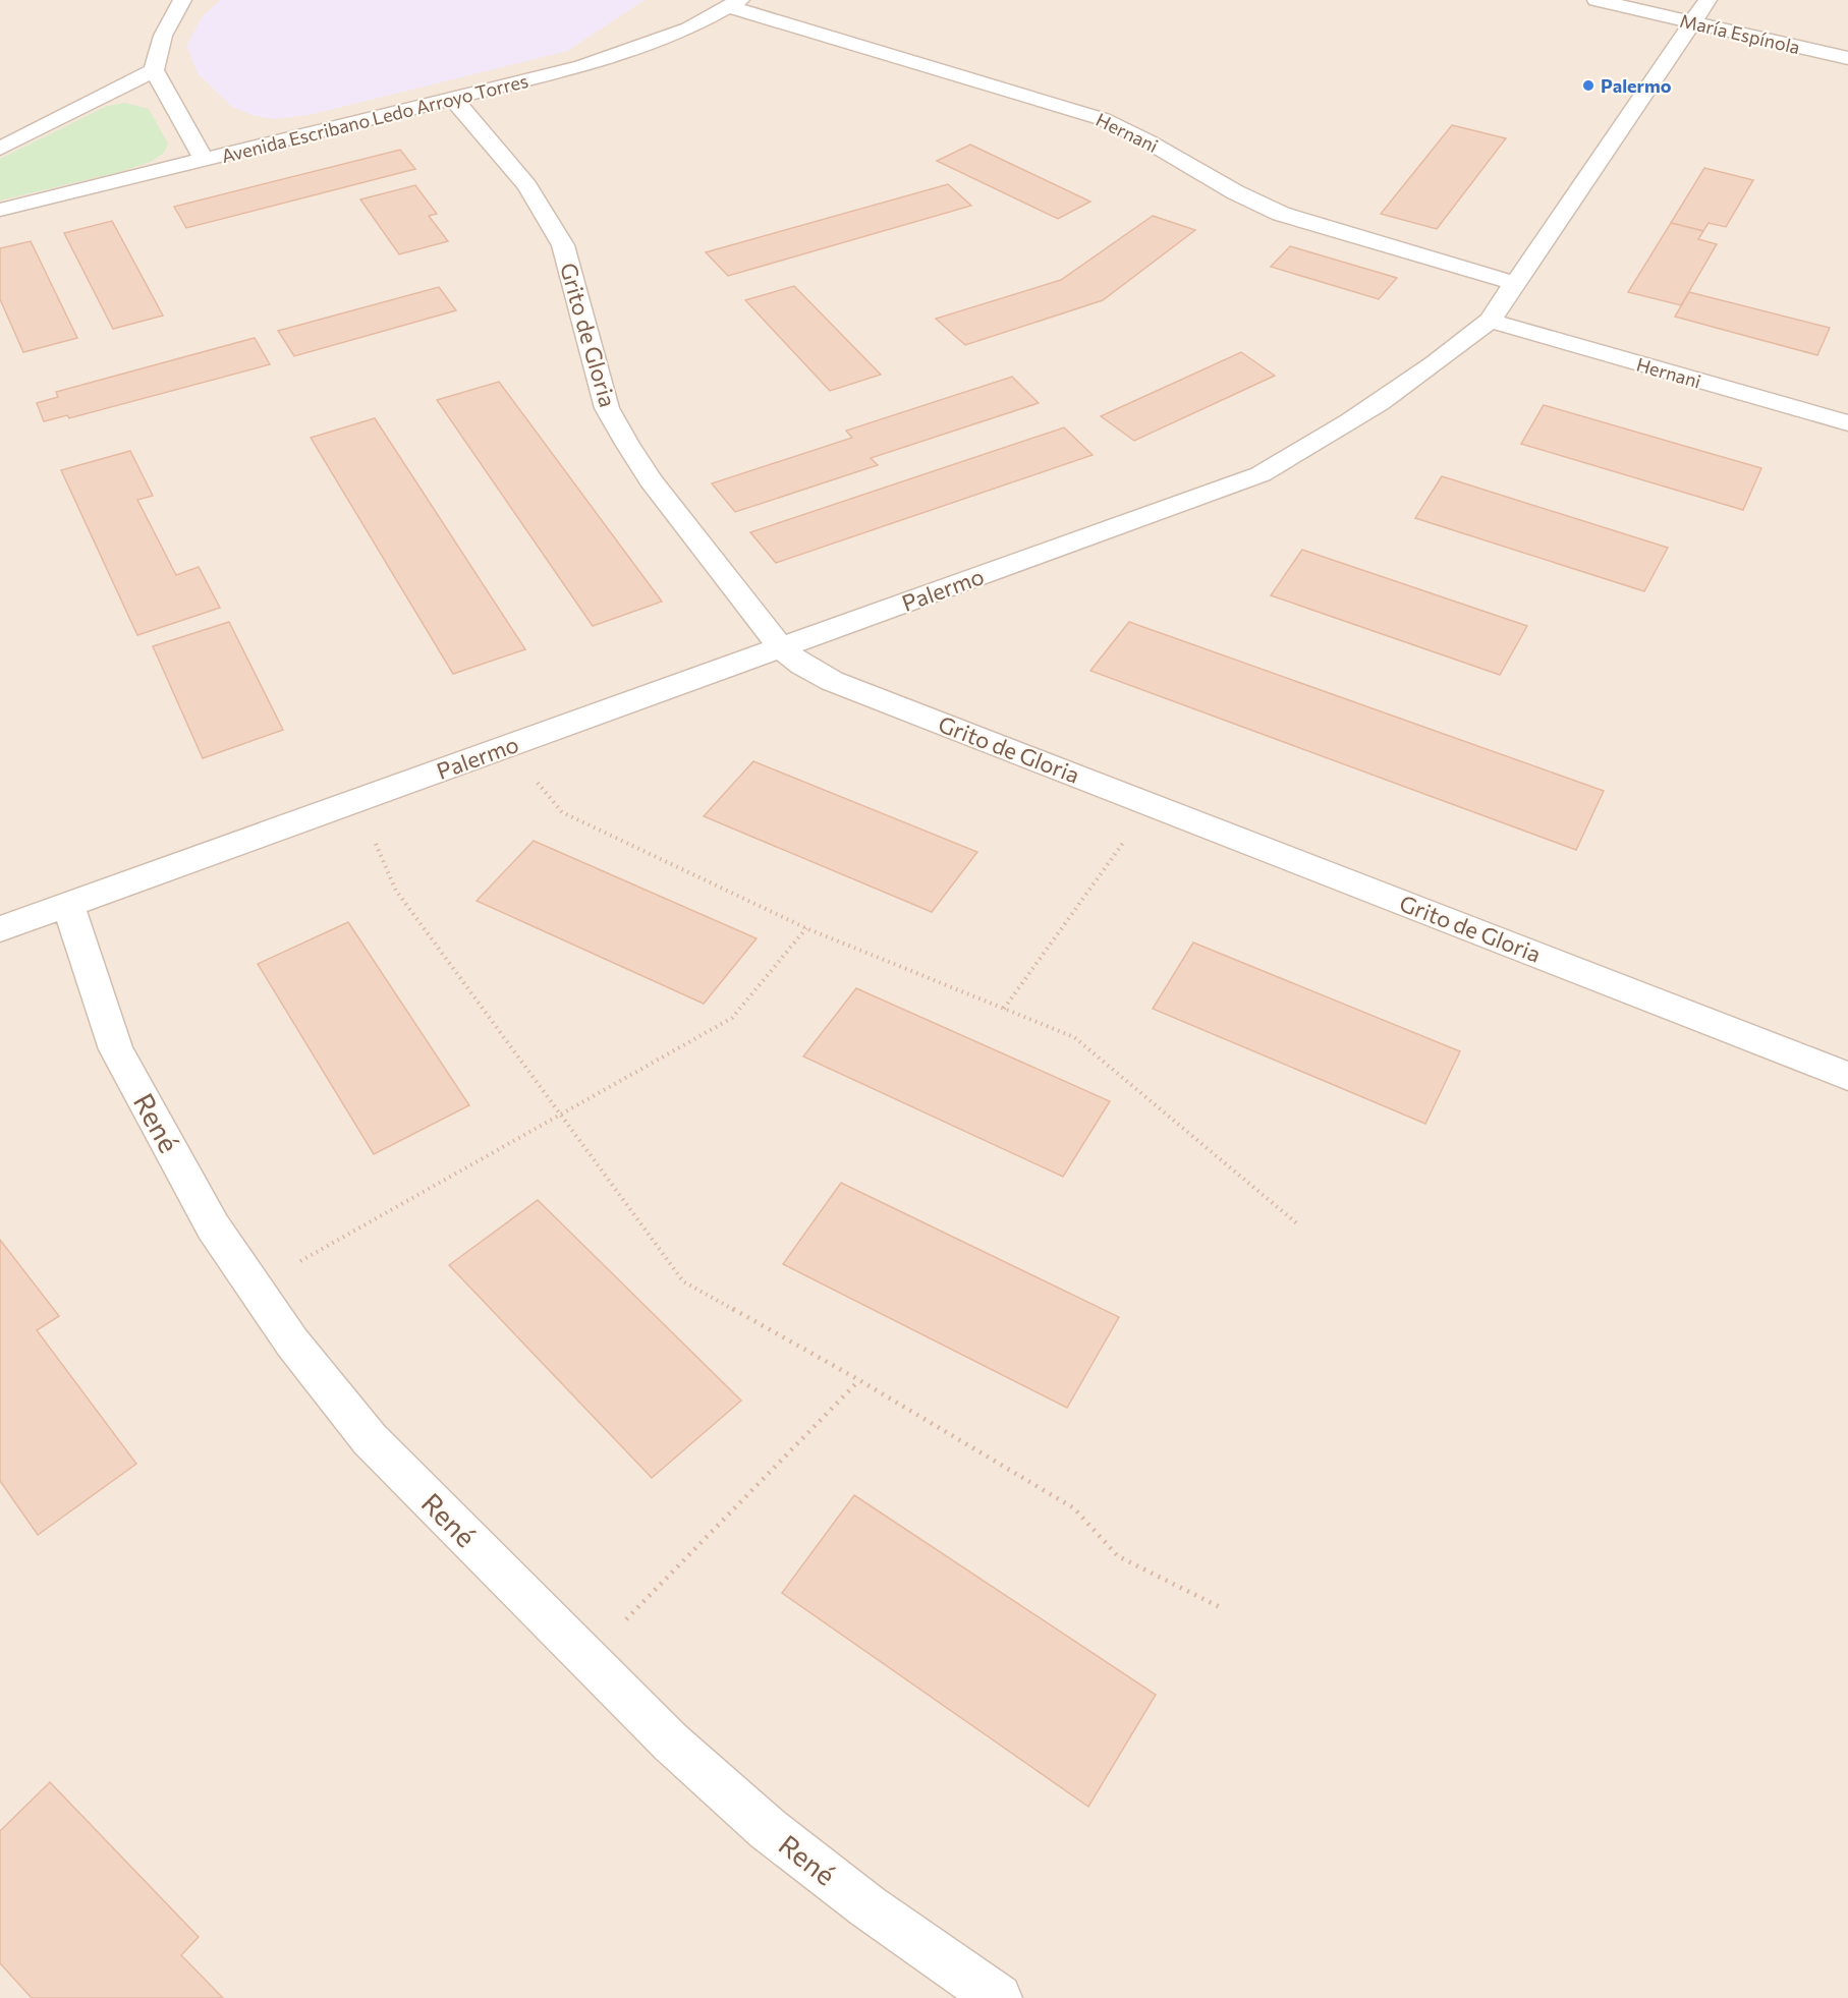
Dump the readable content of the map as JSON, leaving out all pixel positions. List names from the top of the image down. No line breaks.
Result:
{"streets":{"street":["María Espínola","Avenida Escribano Ledo Arroyo Torres","Hernani","Grito de Gloria","Palermo","René"]},"crossings":[["María Espínola","Palermo"],["Avenida Escribano Ledo Arroyo Torres","Hernani"],["Avenida Escribano Ledo Arroyo Torres","Grito de Gloria"],["Hernani","Palermo"],["Grito de Gloria","Palermo"],["Palermo","René"]],"places":["Palermo"]}
